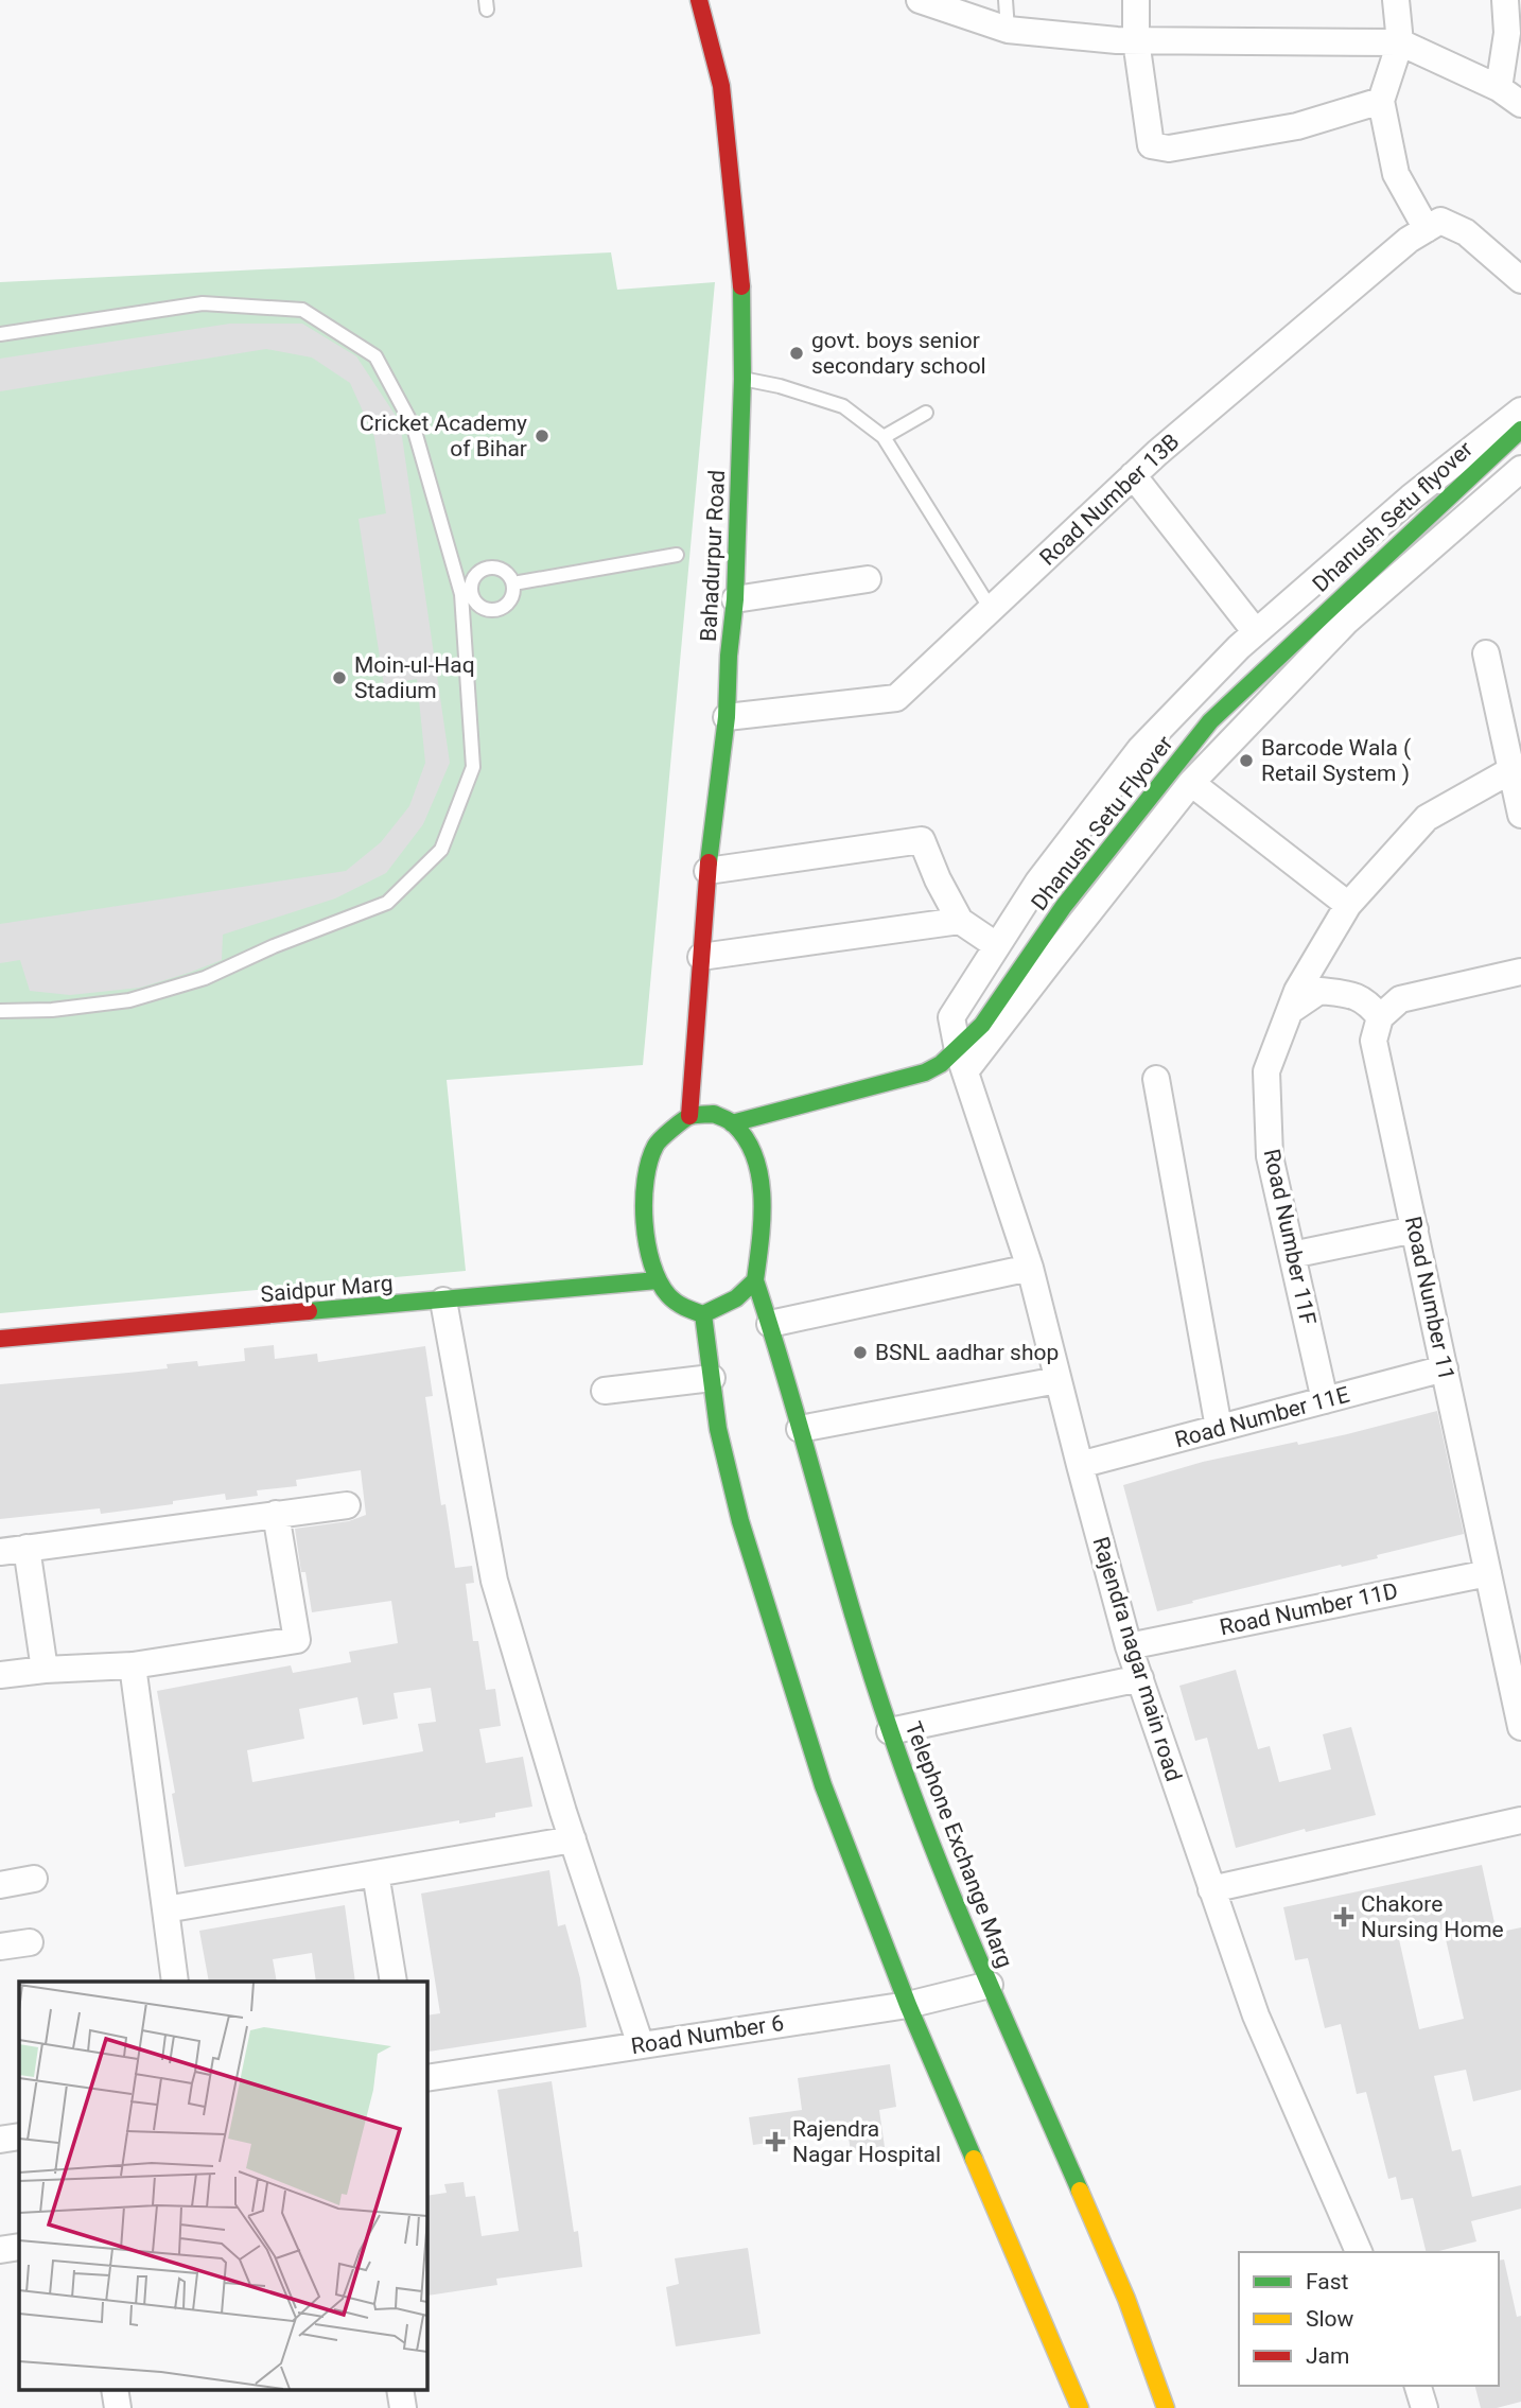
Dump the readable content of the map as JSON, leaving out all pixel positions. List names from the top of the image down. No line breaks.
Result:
{"streets":{"main road":["Dhanush Setu flyover","Bahadurpur Road","Dhanush Setu Flyover","Saidpur Marg","Telephone Exchange Marg"],"street":["Road Number 13B","Road Number 11F","Road Number 11","Road Number 11E","Road Number 11D","Rajendra nagar main road","Road Number 6"]},"crossings":[["Road Number 13B","Bahadurpur Road"],["Dhanush Setu flyover","Dhanush Setu Flyover"],["Bahadurpur Road","Dhanush Setu Flyover"],["Bahadurpur Road","Saidpur Marg"],["Bahadurpur Road","Telephone Exchange Marg"],["Dhanush Setu Flyover","Saidpur Marg"],["Dhanush Setu Flyover","Rajendra nagar main road"],["Dhanush Setu Flyover","Telephone Exchange Marg"],["Road Number 11F","Road Number 11E"],["Saidpur Marg","Telephone Exchange Marg"],["Road Number 11","Road Number 11E"],["Road Number 11","Road Number 11D"],["Road Number 11E","Rajendra nagar main road"],["Road Number 11D","Rajendra nagar main road"],["Telephone Exchange Marg","Road Number 6"]],"places":{"other":["govt. boys senior secondary school","Cricket Academy of Bihar","Moin-ul-Haq Stadium","Barcode Wala ( Retail System )","BSNL aadhar shop"],"health":["Chakore Nursing Home","Rajendra Nagar Hospital"]},"legend":["Fast","Slow","Jam"]}
